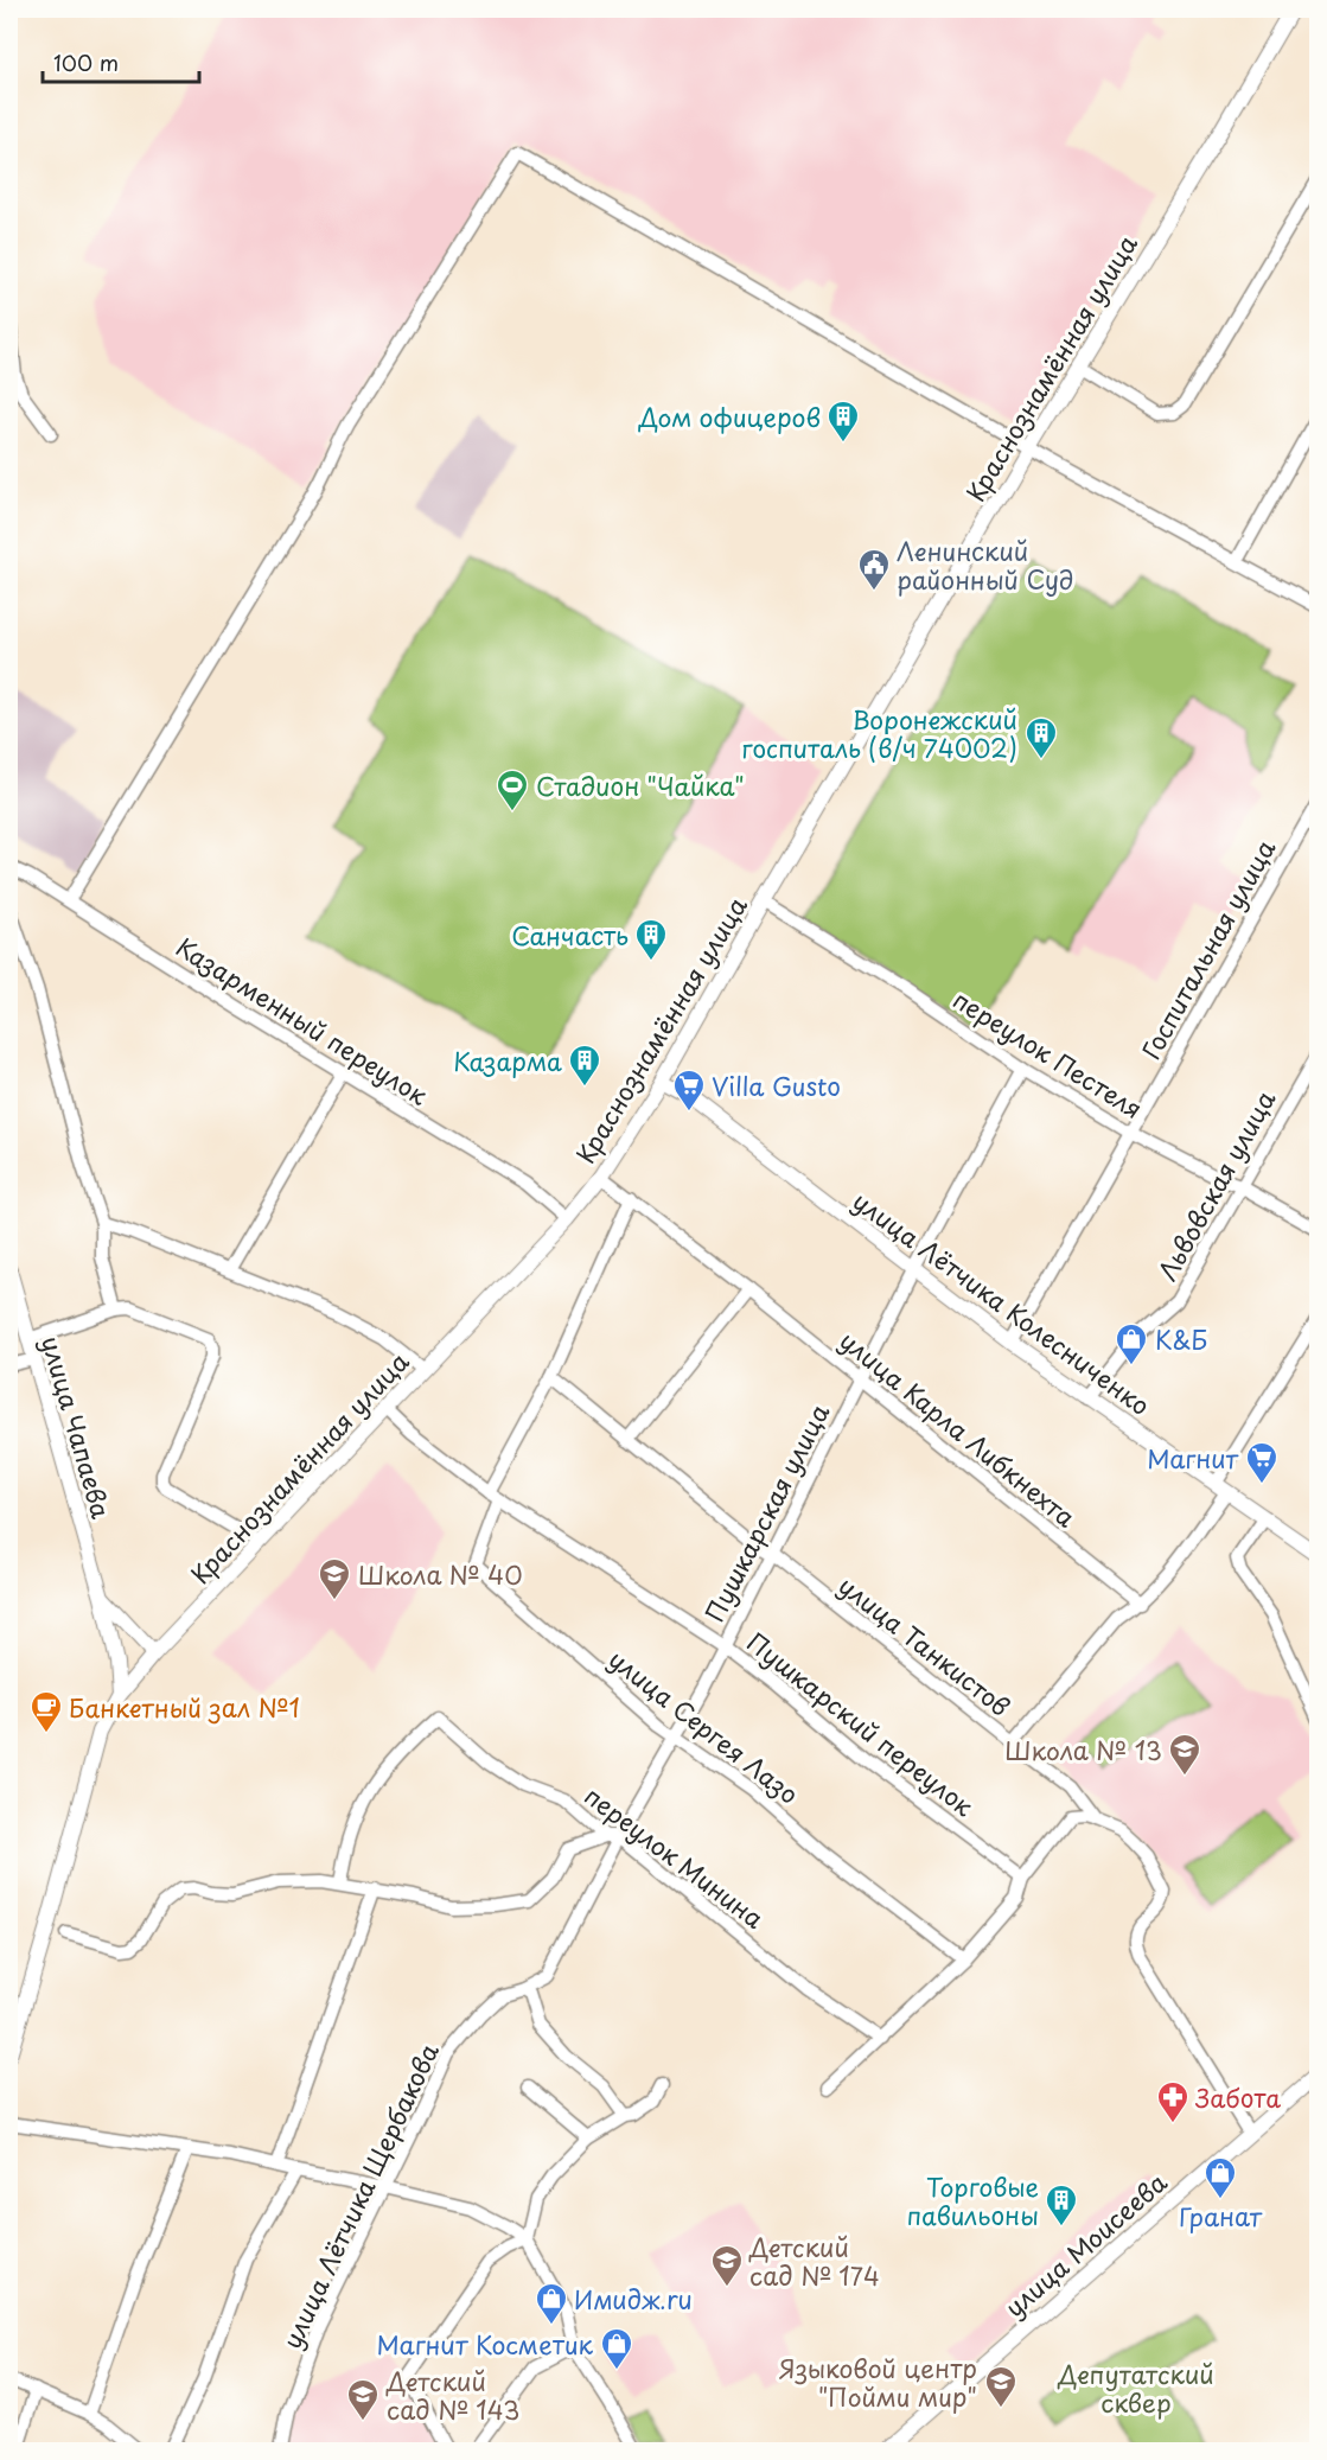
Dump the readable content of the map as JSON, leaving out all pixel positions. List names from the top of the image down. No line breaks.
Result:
{"streets":{"street":["Краснознамённая улица","Госпитальная улица","Казарменный переулок","переулок Пестеля","Львовская улица","улица Лётчика Колесниченко","улица Чапаева","улица Карла Либкнехта","Пушкарская улица","улица Танкистов","Пушкарский переулок","улица Сергея Лазо","переулок Минина","улица Лётчика Щербакова","улица Моисеева"]},"crossings":[["Краснознамённая улица","Казарменный переулок"],["Краснознамённая улица","переулок Пестеля"],["Краснознамённая улица","улица Лётчика Колесниченко"],["Краснознамённая улица","улица Чапаева"],["Краснознамённая улица","улица Карла Либкнехта"],["Краснознамённая улица","Пушкарский переулок"],["Госпитальная улица","переулок Пестеля"],["Госпитальная улица","улица Лётчика Колесниченко"],["переулок Пестеля","Львовская улица"],["переулок Пестеля","Пушкарская улица"],["Львовская улица","улица Лётчика Колесниченко"],["улица Лётчика Колесниченко","Пушкарская улица"],["улица Карла Либкнехта","Пушкарская улица"],["Пушкарская улица","улица Танкистов"],["Пушкарская улица","Пушкарский переулок"],["Пушкарская улица","улица Сергея Лазо"],["Пушкарская улица","переулок Минина"],["Пушкарская улица","улица Лётчика Щербакова"],["улица Танкистов","улица Моисеева"],["Пушкарский переулок","улица Сергея Лазо"]],"parks":["Депутатский сквер"],"places":{"building":["Дом офицеров","Воронежский госпиталь (в/ч 74002)","Санчасть","Казарма","Торговые павильоны"],"public building":["Ленинский районный Суд"],"sports":["Стадион \"Чайка\""],"supermarket":["Villa Gusto","Магнит"],"shop":["К&Б","Гранат","Имидж.ru","Магнит Косметик"],"school or university":["Школа № 40","Школа № 13","Детский сад № 174","Языковой центр \"Пойми мир\"","Детский сад № 143"],"cafe":["Банкетный зал №1"],"pharmacy":["Забота"]},"scale_bar":"100 m"}
